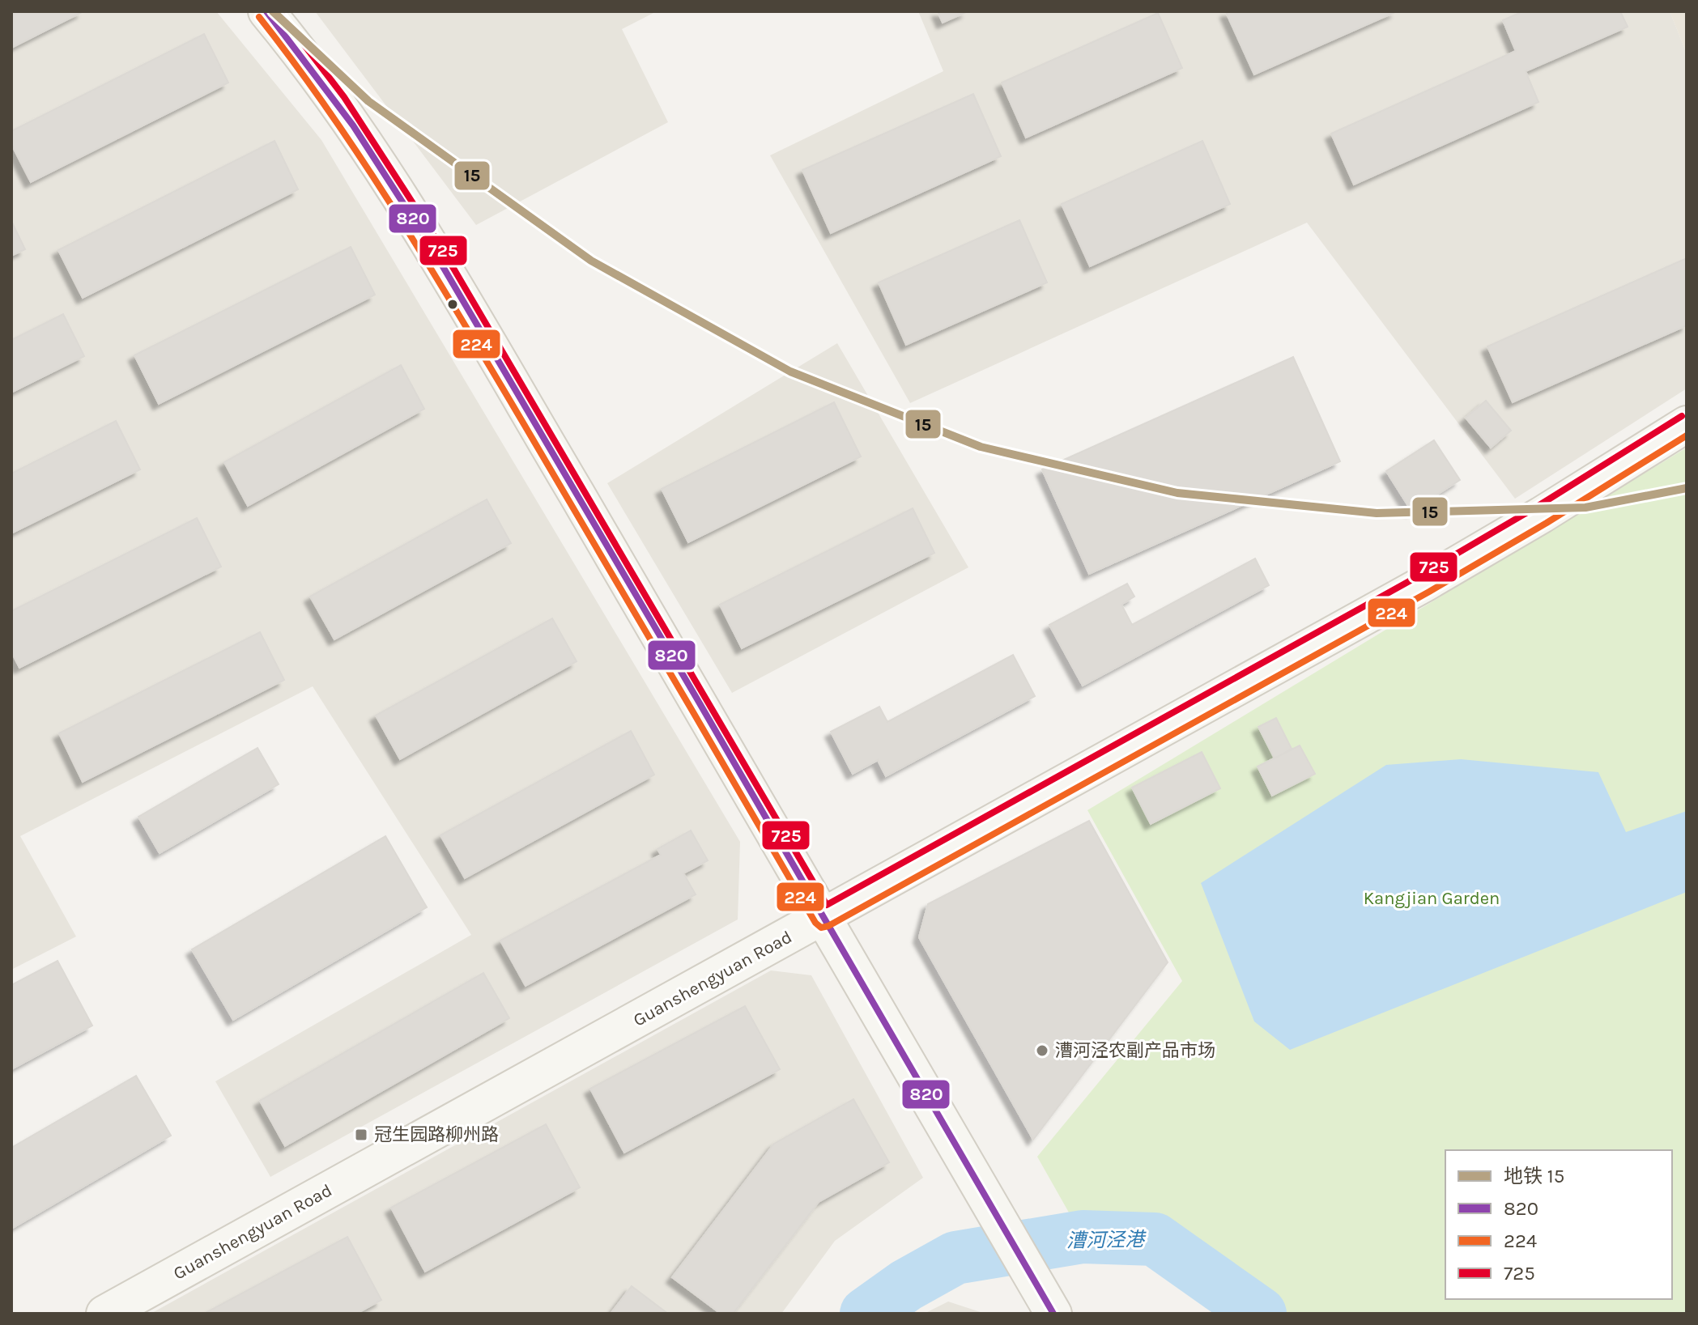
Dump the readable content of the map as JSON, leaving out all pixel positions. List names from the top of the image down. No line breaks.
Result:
{"streets":{"street":["Guanshengyuan Road"]},"water":["漕河泾港"],"parks":["Kangjian Garden"],"places":{"other":["漕河泾农副产品市场"],"transit":["冠生园路柳州路"]},"lines":["metro line 15","transit line 820","transit line 725","transit line 224"],"legend":["地铁 15","820","224","725"]}
